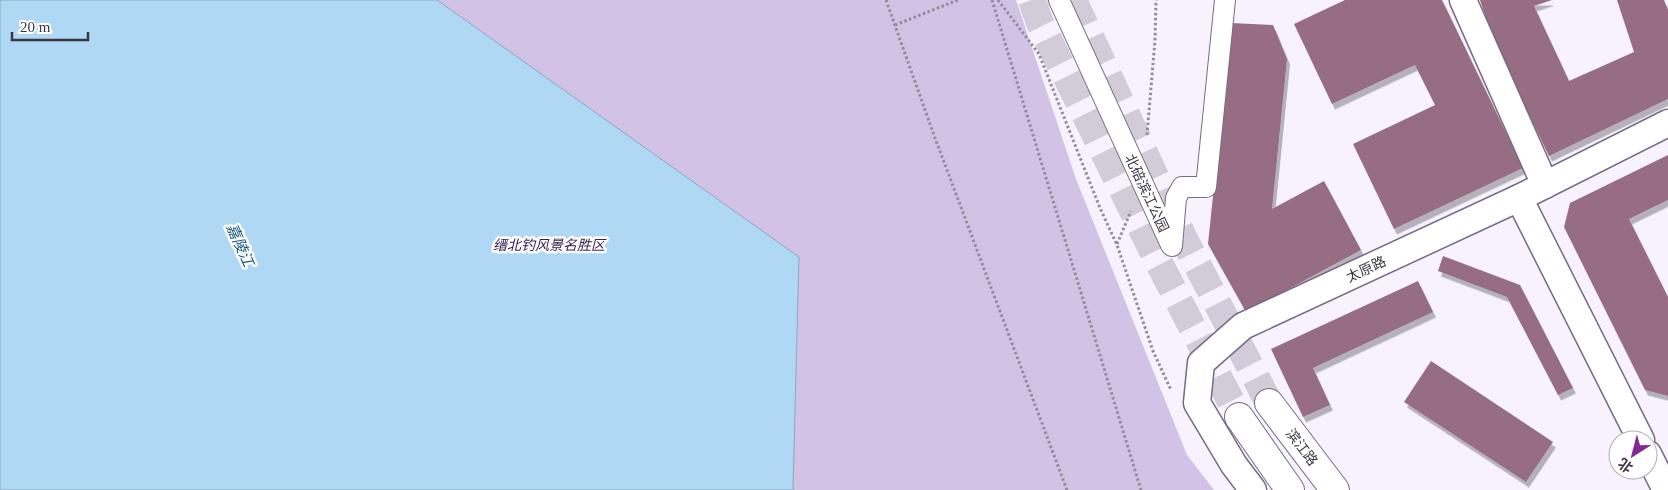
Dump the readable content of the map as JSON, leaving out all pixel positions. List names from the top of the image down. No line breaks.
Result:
{"streets":{"main road":["滨江路"],"street":["北碚滨江公园","太原路"]},"water":["嘉陵江"],"parks":["缙北钓风景名胜区"],"scale_bar":"20 m","north":"bottom left"}
